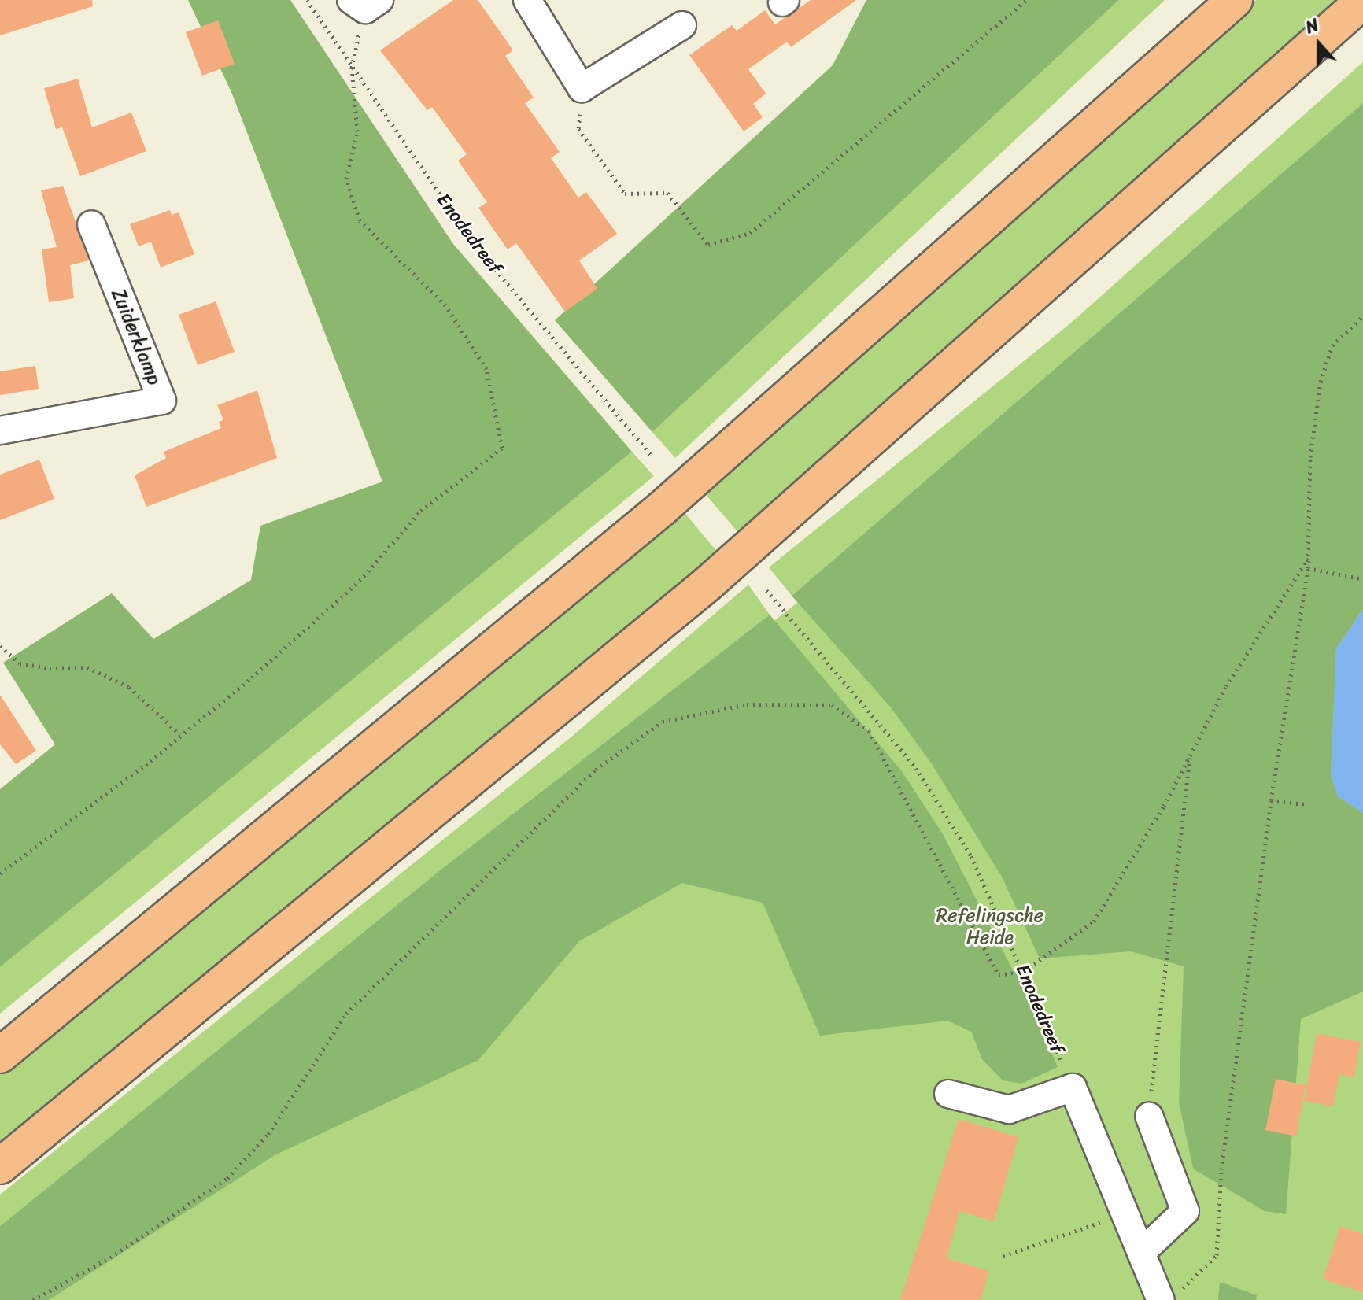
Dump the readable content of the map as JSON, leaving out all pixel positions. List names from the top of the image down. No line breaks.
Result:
{"streets":{"street":["Zuiderklamp"],"path":["Enodedreef"]},"parks":["Refelingsche Heide"],"north":"top"}
